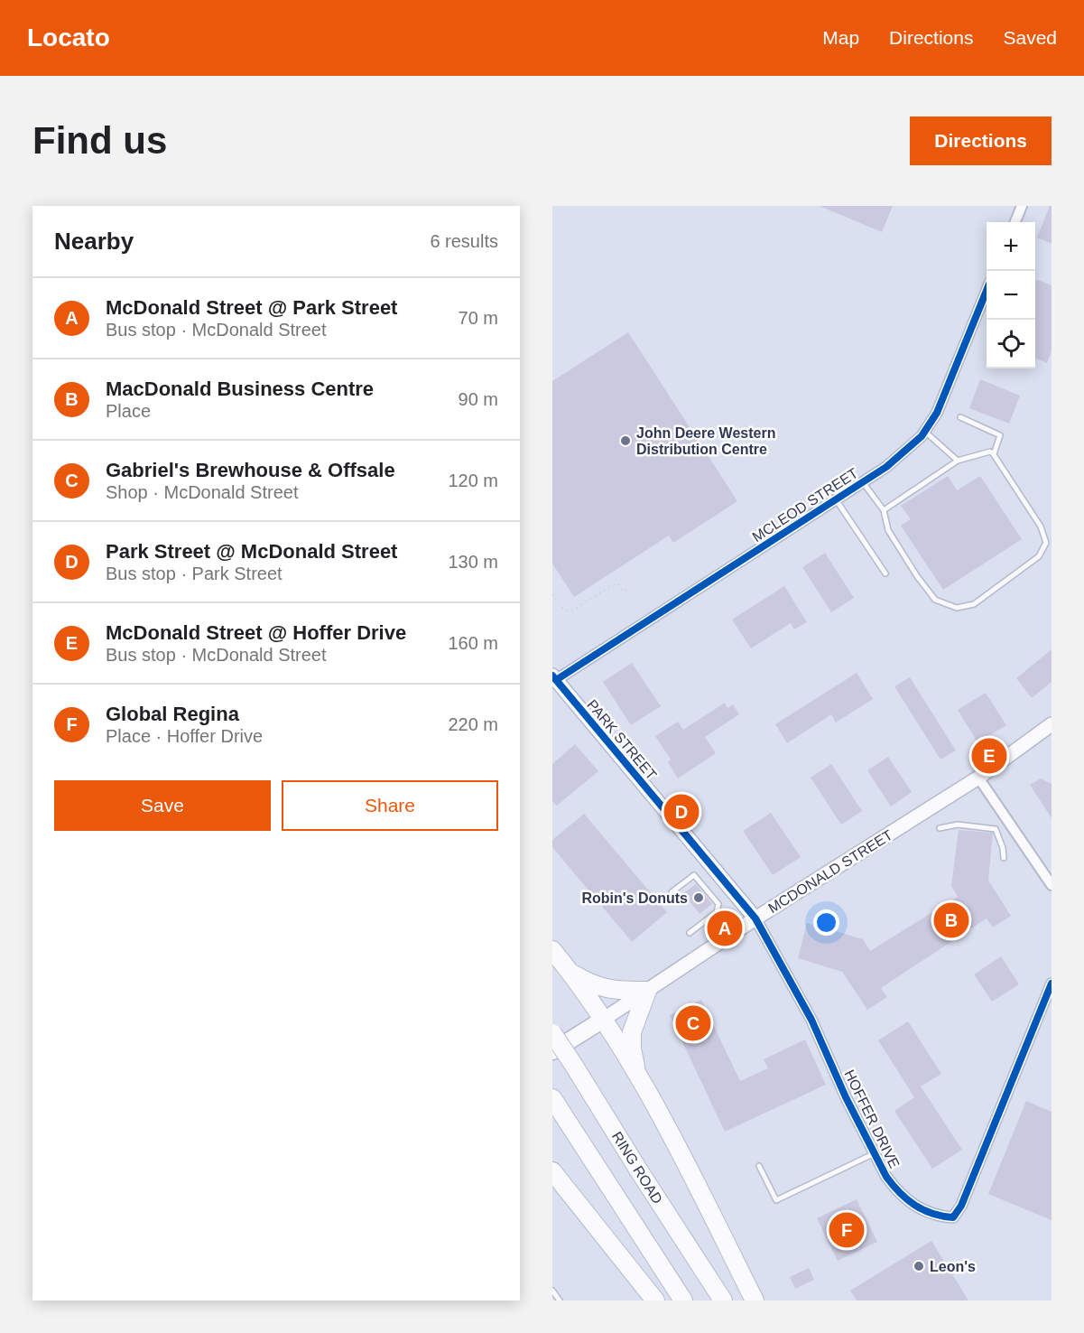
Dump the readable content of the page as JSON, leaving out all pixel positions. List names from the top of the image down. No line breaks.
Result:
{"streets":{"highway":["RING ROAD"],"main road":["PARK STREET","MCDONALD STREET"],"street":["MCLEOD STREET","HOFFER DRIVE"]},"crossings":[["MCLEOD STREET","PARK STREET"],["PARK STREET","MCDONALD STREET"],["PARK STREET","HOFFER DRIVE"],["MCDONALD STREET","HOFFER DRIVE"]],"places":["John Deere Western Distribution Centre","Robin's Donuts","Leon's"],"page":{"header":"Locato","nav":["Map","Directions","Saved"],"buttons":["Directions",["Save","Share"]],"title":"Find us","heading":["Nearby","6 results"],"map_buttons":["+","−"],"list":[{"mark":"A","name":"McDonald Street @ Park Street","note":"Bus stop · McDonald Street","value":"70 m"},{"mark":"B","name":"MacDonald Business Centre","note":"Place","value":"90 m"},{"mark":"C","name":"Gabriel's Brewhouse & Offsale","note":"Shop · McDonald Street","value":"120 m"},{"mark":"D","name":"Park Street @ McDonald Street","note":"Bus stop · Park Street","value":"130 m"},{"mark":"E","name":"McDonald Street @ Hoffer Drive","note":"Bus stop · McDonald Street","value":"160 m"},{"mark":"F","name":"Global Regina","note":"Place · Hoffer Drive","value":"220 m"}],"pins":["E","D","B","A","C","F"]}}
